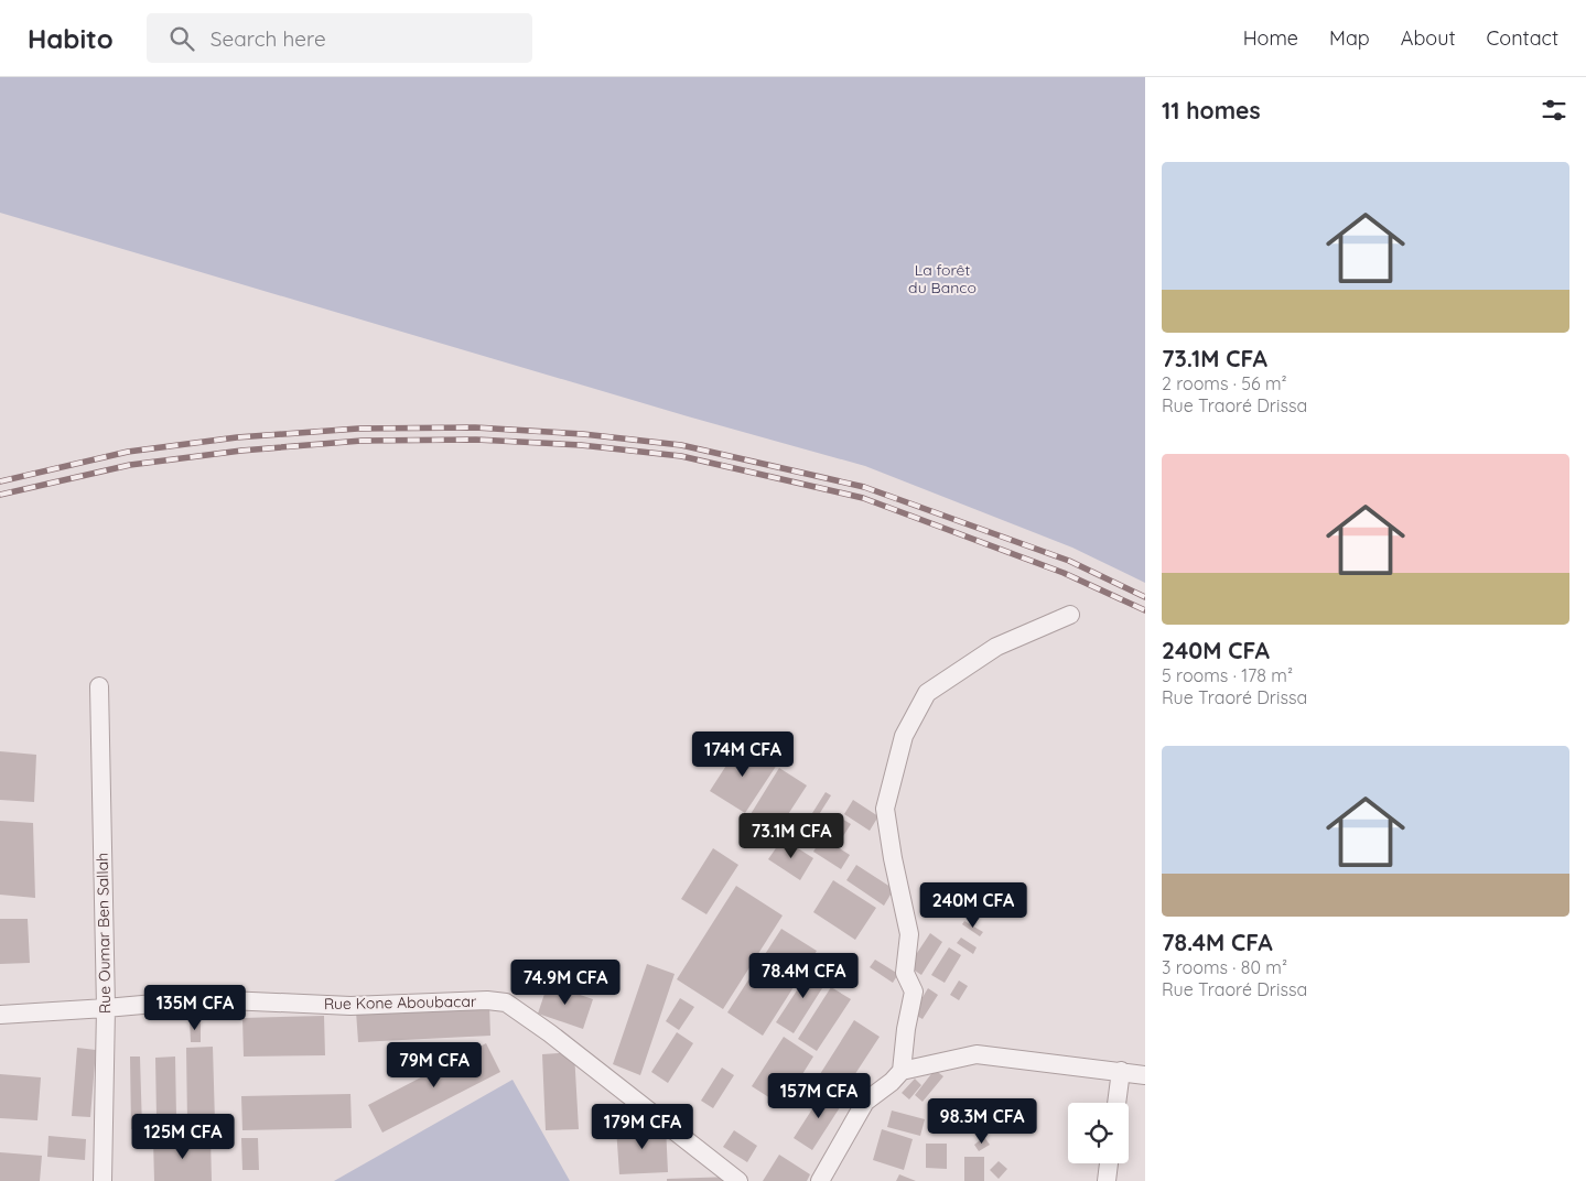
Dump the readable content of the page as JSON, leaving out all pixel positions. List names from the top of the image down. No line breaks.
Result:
{"streets":{"street":["Rue Oumar Ben Sallah","Rue Kone Aboubacar"]},"crossings":[["Rue Oumar Ben Sallah","Rue Kone Aboubacar"]],"parks":["La forêt du Banco"],"page":{"header":"Habito","search":"Search here","nav":["Home","Map","About","Contact"],"heading":"11 homes","list":[{"name":"73.1M CFA","note":"2 rooms · 56 m² · Rue Traoré Drissa"},{"name":"240M CFA","note":"5 rooms · 178 m² · Rue Traoré Drissa"},{"name":"78.4M CFA","note":"3 rooms · 80 m² · Rue Traoré Drissa"}],"price":["174M CFA","73.1M CFA","240M CFA","78.4M CFA","74.9M CFA","135M CFA","79M CFA","157M CFA","98.3M CFA","179M CFA","125M CFA"]}}
